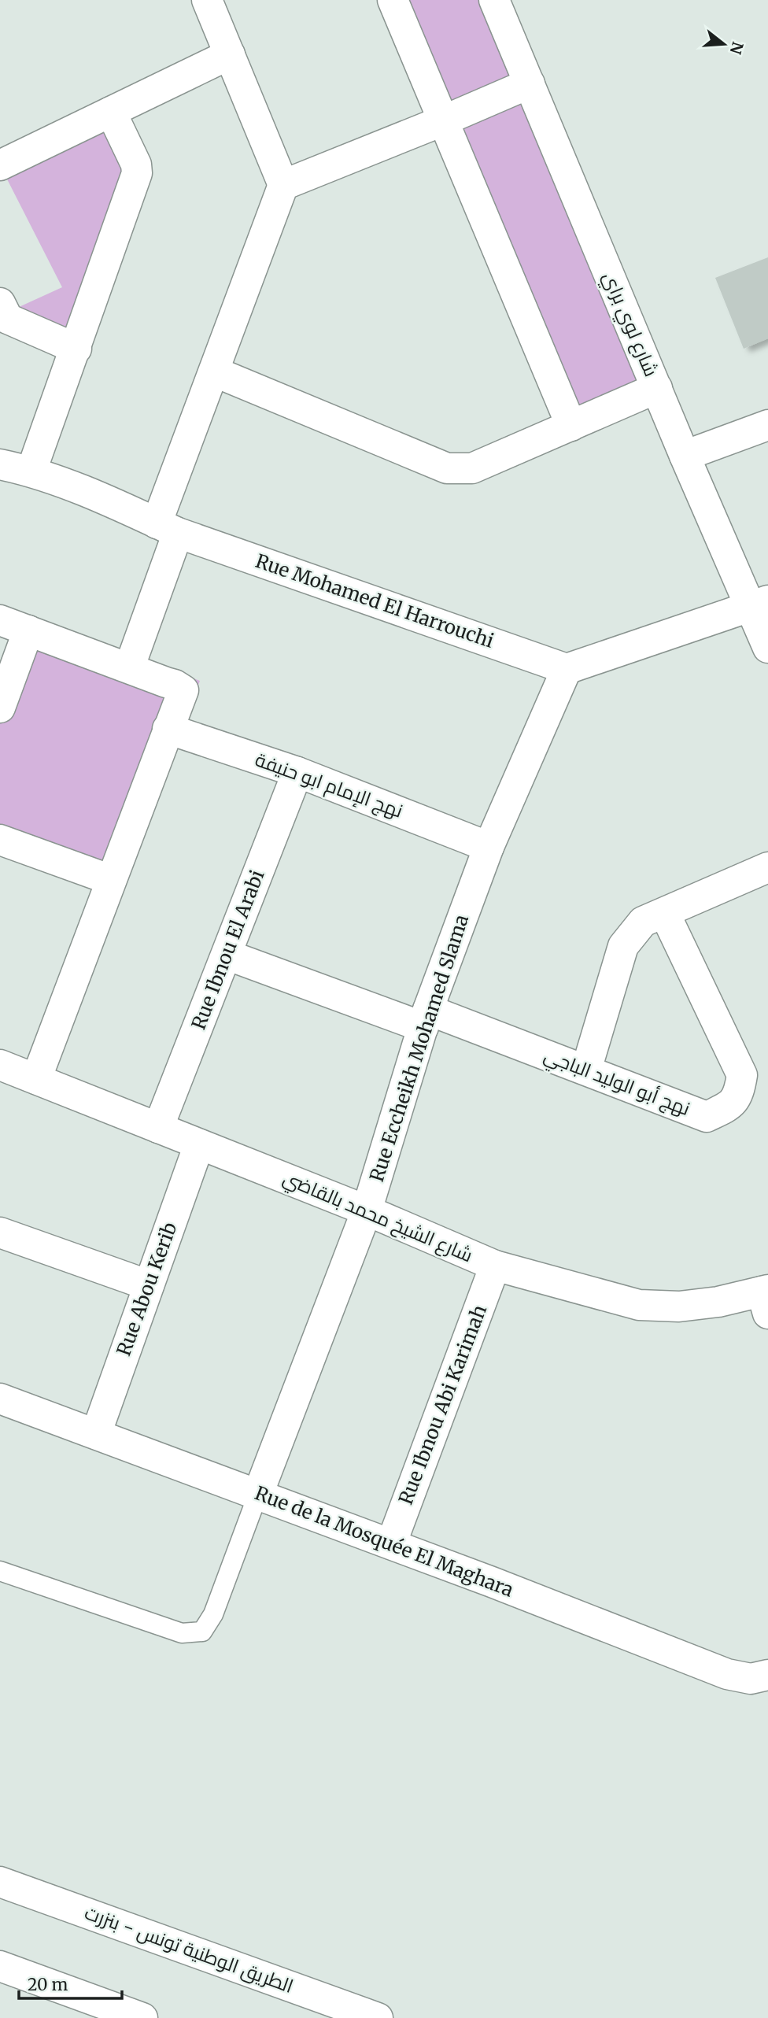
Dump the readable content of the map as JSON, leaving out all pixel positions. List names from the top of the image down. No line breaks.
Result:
{"streets":{"main road":["شارع لوي براي","Rue Mohamed El Harrouchi","نهج الإمام ابو حنيفة","Rue Ibnou El Arabi","Rue Eccheikh Mohamed Slama","نهج أبو الوليد الباجي","شارع الشيخ محمد بالقاضي","Rue Abou Kerib","Rue Ibnou Abi Karimah","Rue de la Mosquée El Maghara","الطريق الوطنية تونس - بنزرت"]},"crossings":[["Rue Mohamed El Harrouchi","Rue Eccheikh Mohamed Slama"],["نهج الإمام ابو حنيفة","Rue Ibnou El Arabi"],["نهج الإمام ابو حنيفة","Rue Eccheikh Mohamed Slama"],["Rue Ibnou El Arabi","نهج أبو الوليد الباجي"],["Rue Ibnou El Arabi","شارع الشيخ محمد بالقاضي"],["Rue Eccheikh Mohamed Slama","نهج أبو الوليد الباجي"],["Rue Eccheikh Mohamed Slama","شارع الشيخ محمد بالقاضي"],["Rue Eccheikh Mohamed Slama","Rue de la Mosquée El Maghara"],["شارع الشيخ محمد بالقاضي","Rue Abou Kerib"],["شارع الشيخ محمد بالقاضي","Rue Ibnou Abi Karimah"],["Rue Abou Kerib","Rue de la Mosquée El Maghara"],["Rue Ibnou Abi Karimah","Rue de la Mosquée El Maghara"]],"scale_bar":"20 m","north":"right"}
